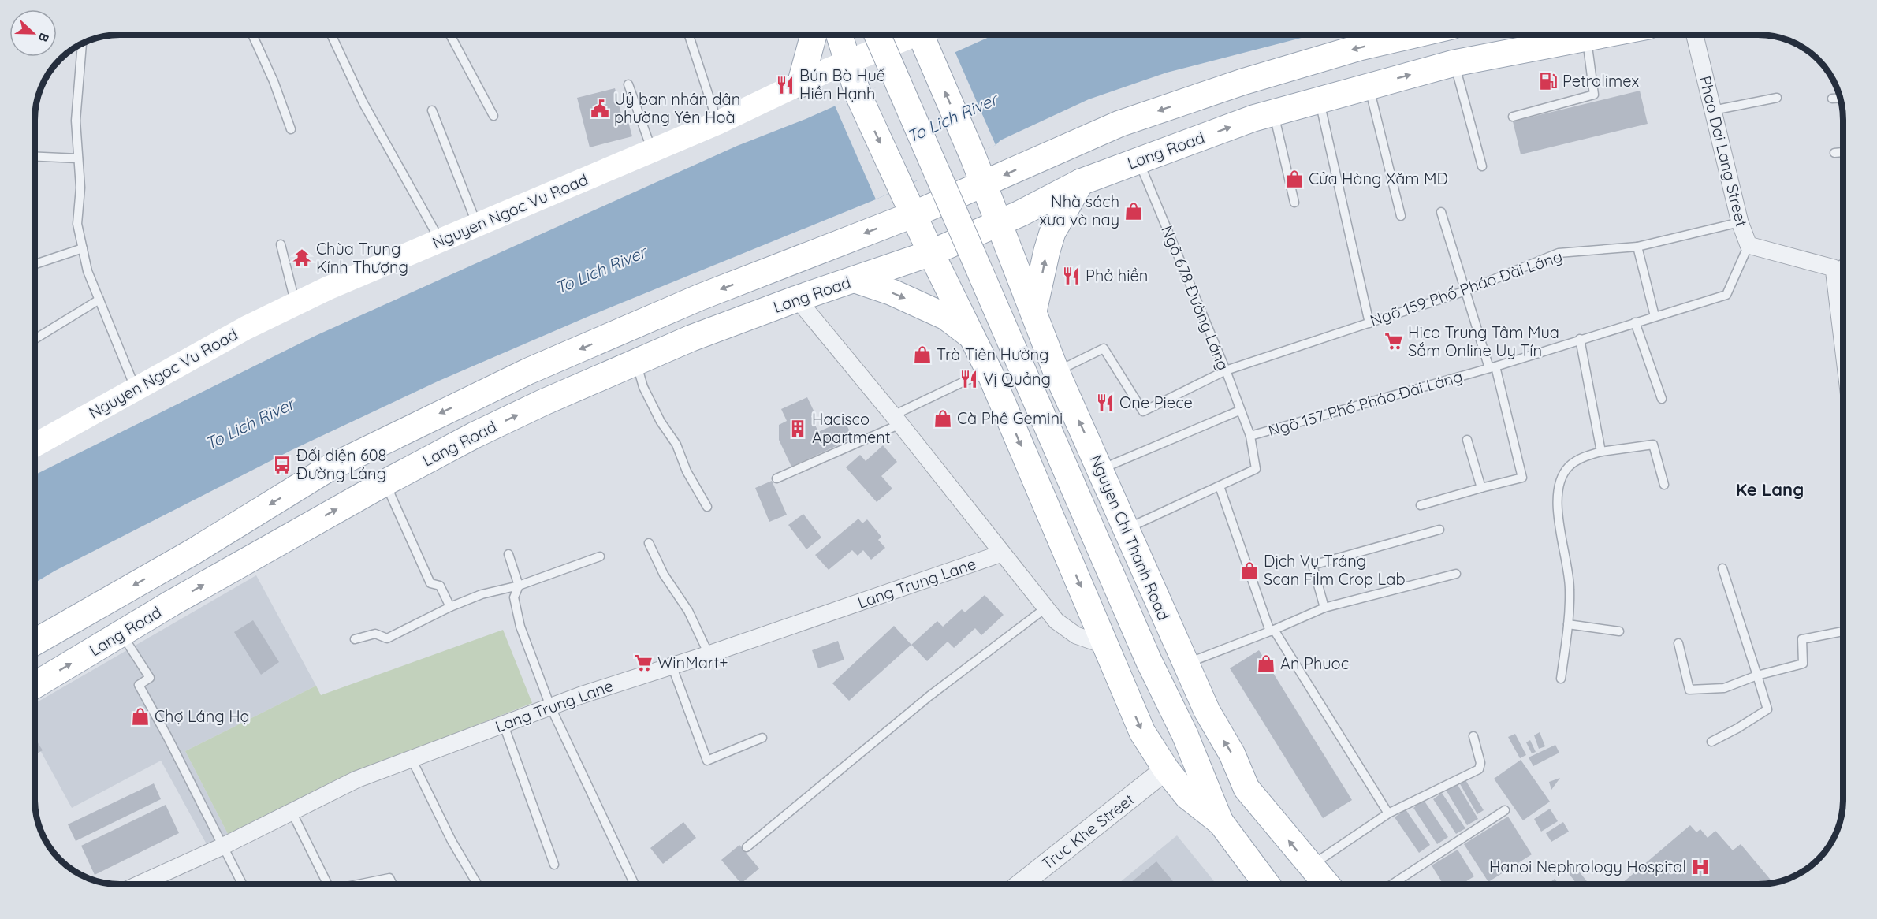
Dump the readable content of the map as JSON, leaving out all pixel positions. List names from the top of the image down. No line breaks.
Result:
{"streets":{"main road":["Lang Road","Nguyen Ngoc Vu Road","Nguyen Chi Thanh Road"],"street":["Phao Dai Lang Street","Lang Trung Lane","Truc Khe Street"],"lane":["Ngõ 159 Phố Pháo Đài Láng","Ngõ 678 Đường Láng","Ngõ 157 Phố Pháo Đài Láng"]},"crossings":[["Lang Road","Ngõ 678 Đường Láng"],["Lang Road","Nguyen Chi Thanh Road"],["Phao Dai Lang Street","Ngõ 159 Phố Pháo Đài Láng"],["Phao Dai Lang Street","Ngõ 157 Phố Pháo Đài Láng"],["Ngõ 159 Phố Pháo Đài Láng","Ngõ 678 Đường Láng"],["Ngõ 159 Phố Pháo Đài Láng","Nguyen Chi Thanh Road"],["Ngõ 678 Đường Láng","Ngõ 157 Phố Pháo Đài Láng"]],"districts":["Ke Lang"],"water":["To Lich River"],"places":{"fuel station":["Petrolimex"],"restaurant":["Bún Bò Huế Hiền Hạnh","Phở hiền","Vị Quảng","One Piece"],"public building":["Uỷ ban nhân dân phường Yên Hoà"],"shop":["Cửa Hàng Xăm MD","Nhà sách xưa và nay","Trà Tiên Hưởng","Cà Phê Gemini","Dịch Vụ Tráng Scan Film Crop Lab","An Phuoc","Chợ Láng Hạ"],"temple":["Chùa Trung Kính Thượng"],"supermarket":["Hico Trung Tâm Mua Sắm Online Uy Tín","WinMart+"],"building":["Hacisco Apartment"],"bus stop":["Đối diện 608 Đường Láng"],"hospital":["Hanoi Nephrology Hospital"]},"north":"right"}
